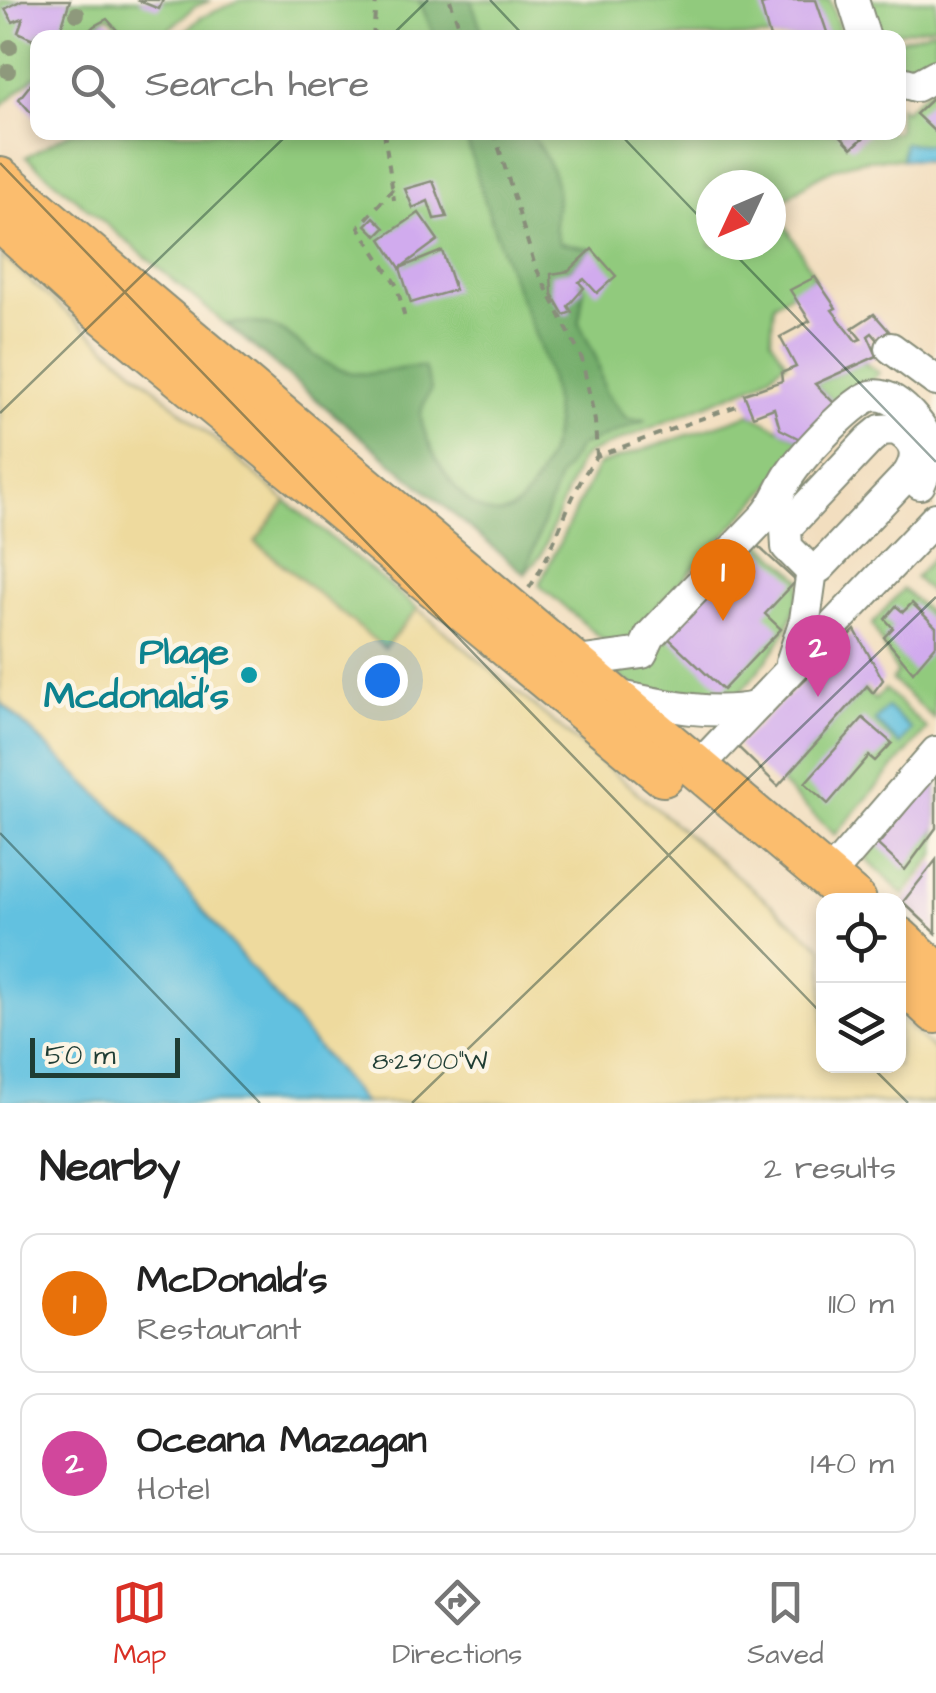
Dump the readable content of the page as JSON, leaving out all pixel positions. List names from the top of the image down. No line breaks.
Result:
{"places":["Plage Mcdonald's"],"scale_bar":"50 m","north":"bottom left","page":{"search":"Search here","pins":["1","2"],"scale":"50 m","heading":["Nearby","2 results"],"list":[{"mark":"1","name":"McDonald's","note":"Restaurant","value":"110 m"},{"mark":"2","name":"Oceana Mazagan","note":"Hotel","value":"140 m"}],"nav":["Map","Directions","Saved"]},"coordinates":["8°29'00\"W"]}
